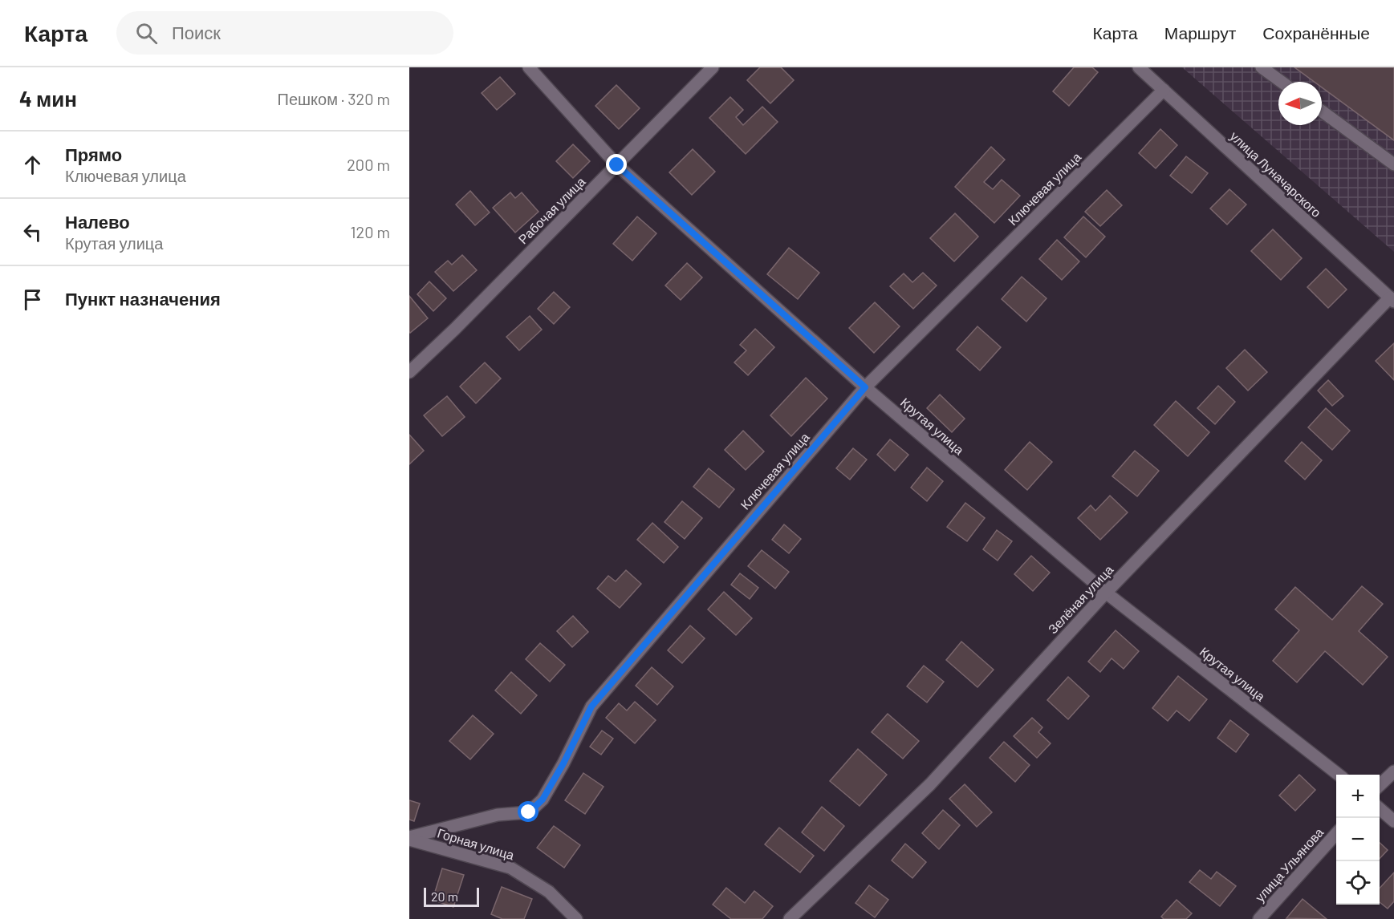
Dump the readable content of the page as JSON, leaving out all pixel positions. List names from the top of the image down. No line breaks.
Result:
{"streets":{"street":["улица Луначарского","Ключевая улица","Рабочая улица","Крутая улица","Зелёная улица","Горная улица","улица Ульянова"]},"crossings":[["улица Луначарского","Ключевая улица"],["улица Луначарского","Зелёная улица"],["Ключевая улица","Крутая улица"],["Ключевая улица","Горная улица"],["Рабочая улица","Крутая улица"],["Крутая улица","Зелёная улица"]],"scale_bar":"20 m","north":"left","page":{"header":"Карта","search":"Поиск","nav":["Карта","Маршрут","Сохранённые"],"heading":["4 мин","Пешком · 320 m"],"list":[["Прямо","Ключевая улица","200 m"],["Налево","Крутая улица","120 m"],"Пункт назначения"],"map_buttons":["+","−"],"scale":"20 m"}}
